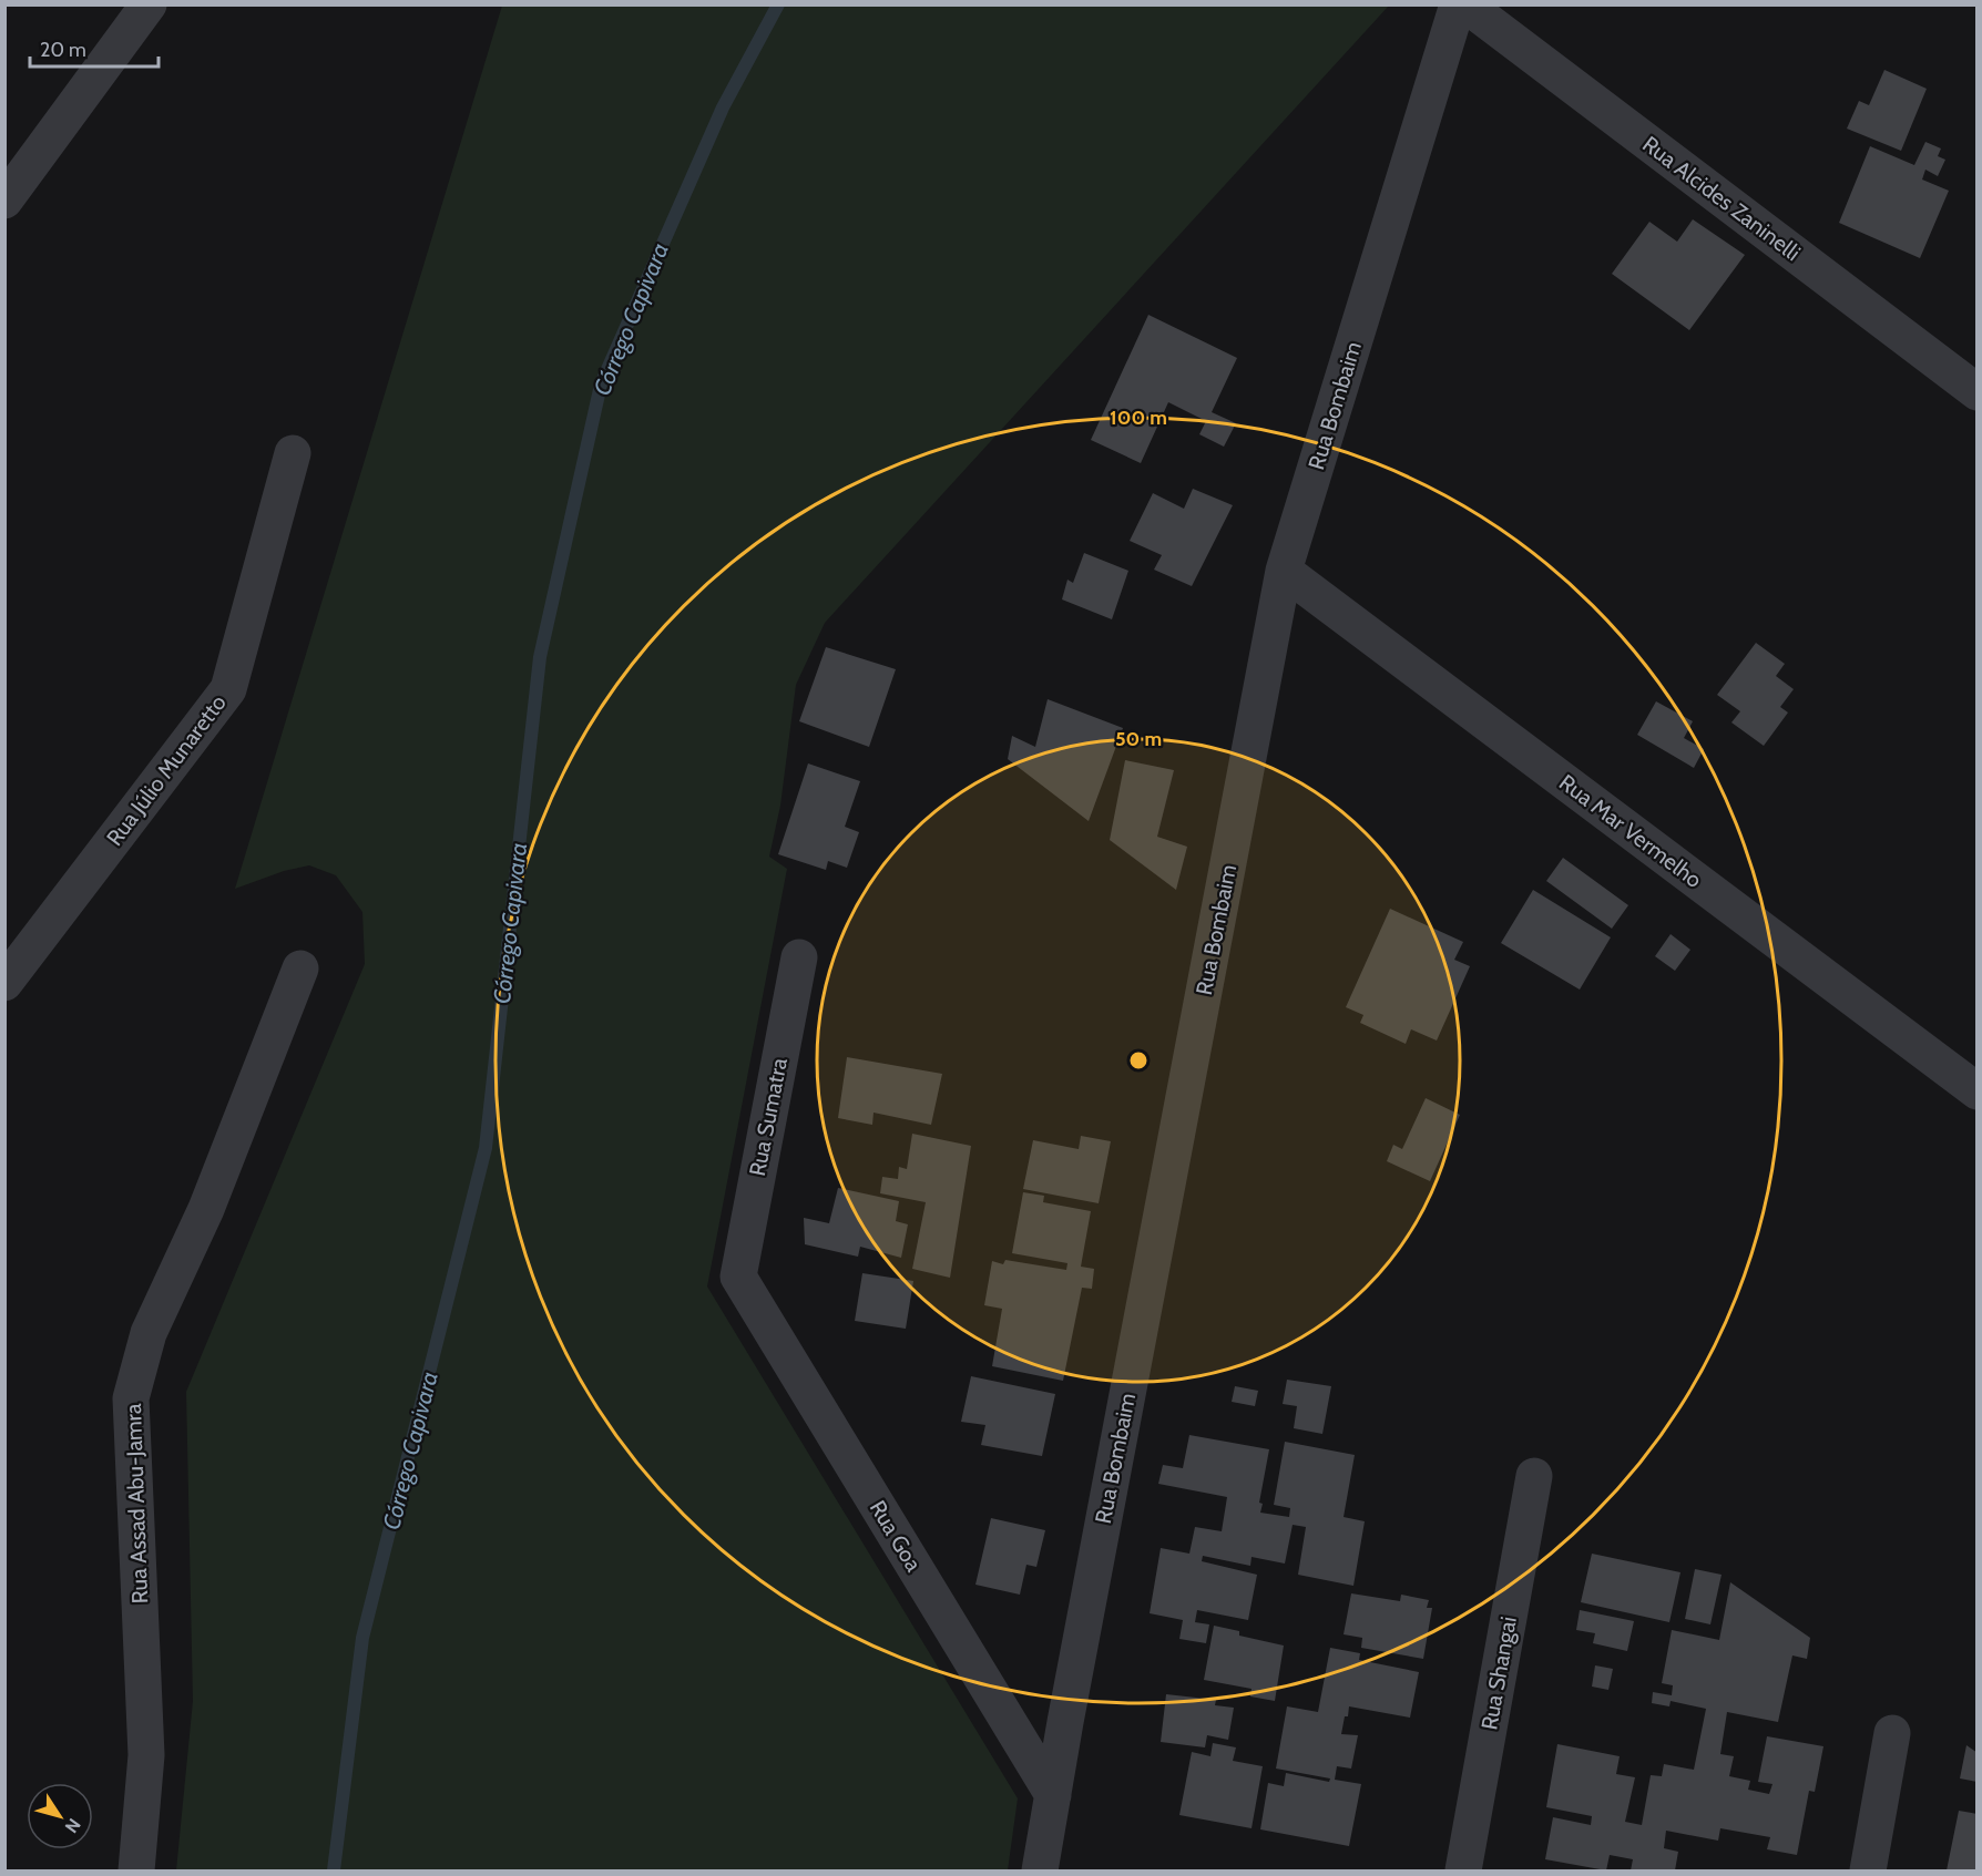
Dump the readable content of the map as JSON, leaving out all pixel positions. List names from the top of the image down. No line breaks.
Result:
{"streets":{"street":["Rua Alcides Zaninelli","Rua Bombaim","Rua Júlio Munaretto","Rua Mar Vermelho","Rua Sumatra","Rua Assad Abu-Jamra","Rua Goa","Rua Shangai"]},"crossings":[["Rua Bombaim","Rua Mar Vermelho"],["Rua Bombaim","Rua Goa"],["Rua Sumatra","Rua Goa"]],"water":["Córrego Capivara"],"scale_bar":"20 m","north":"bottom right","rings":["100 m","50 m"]}
